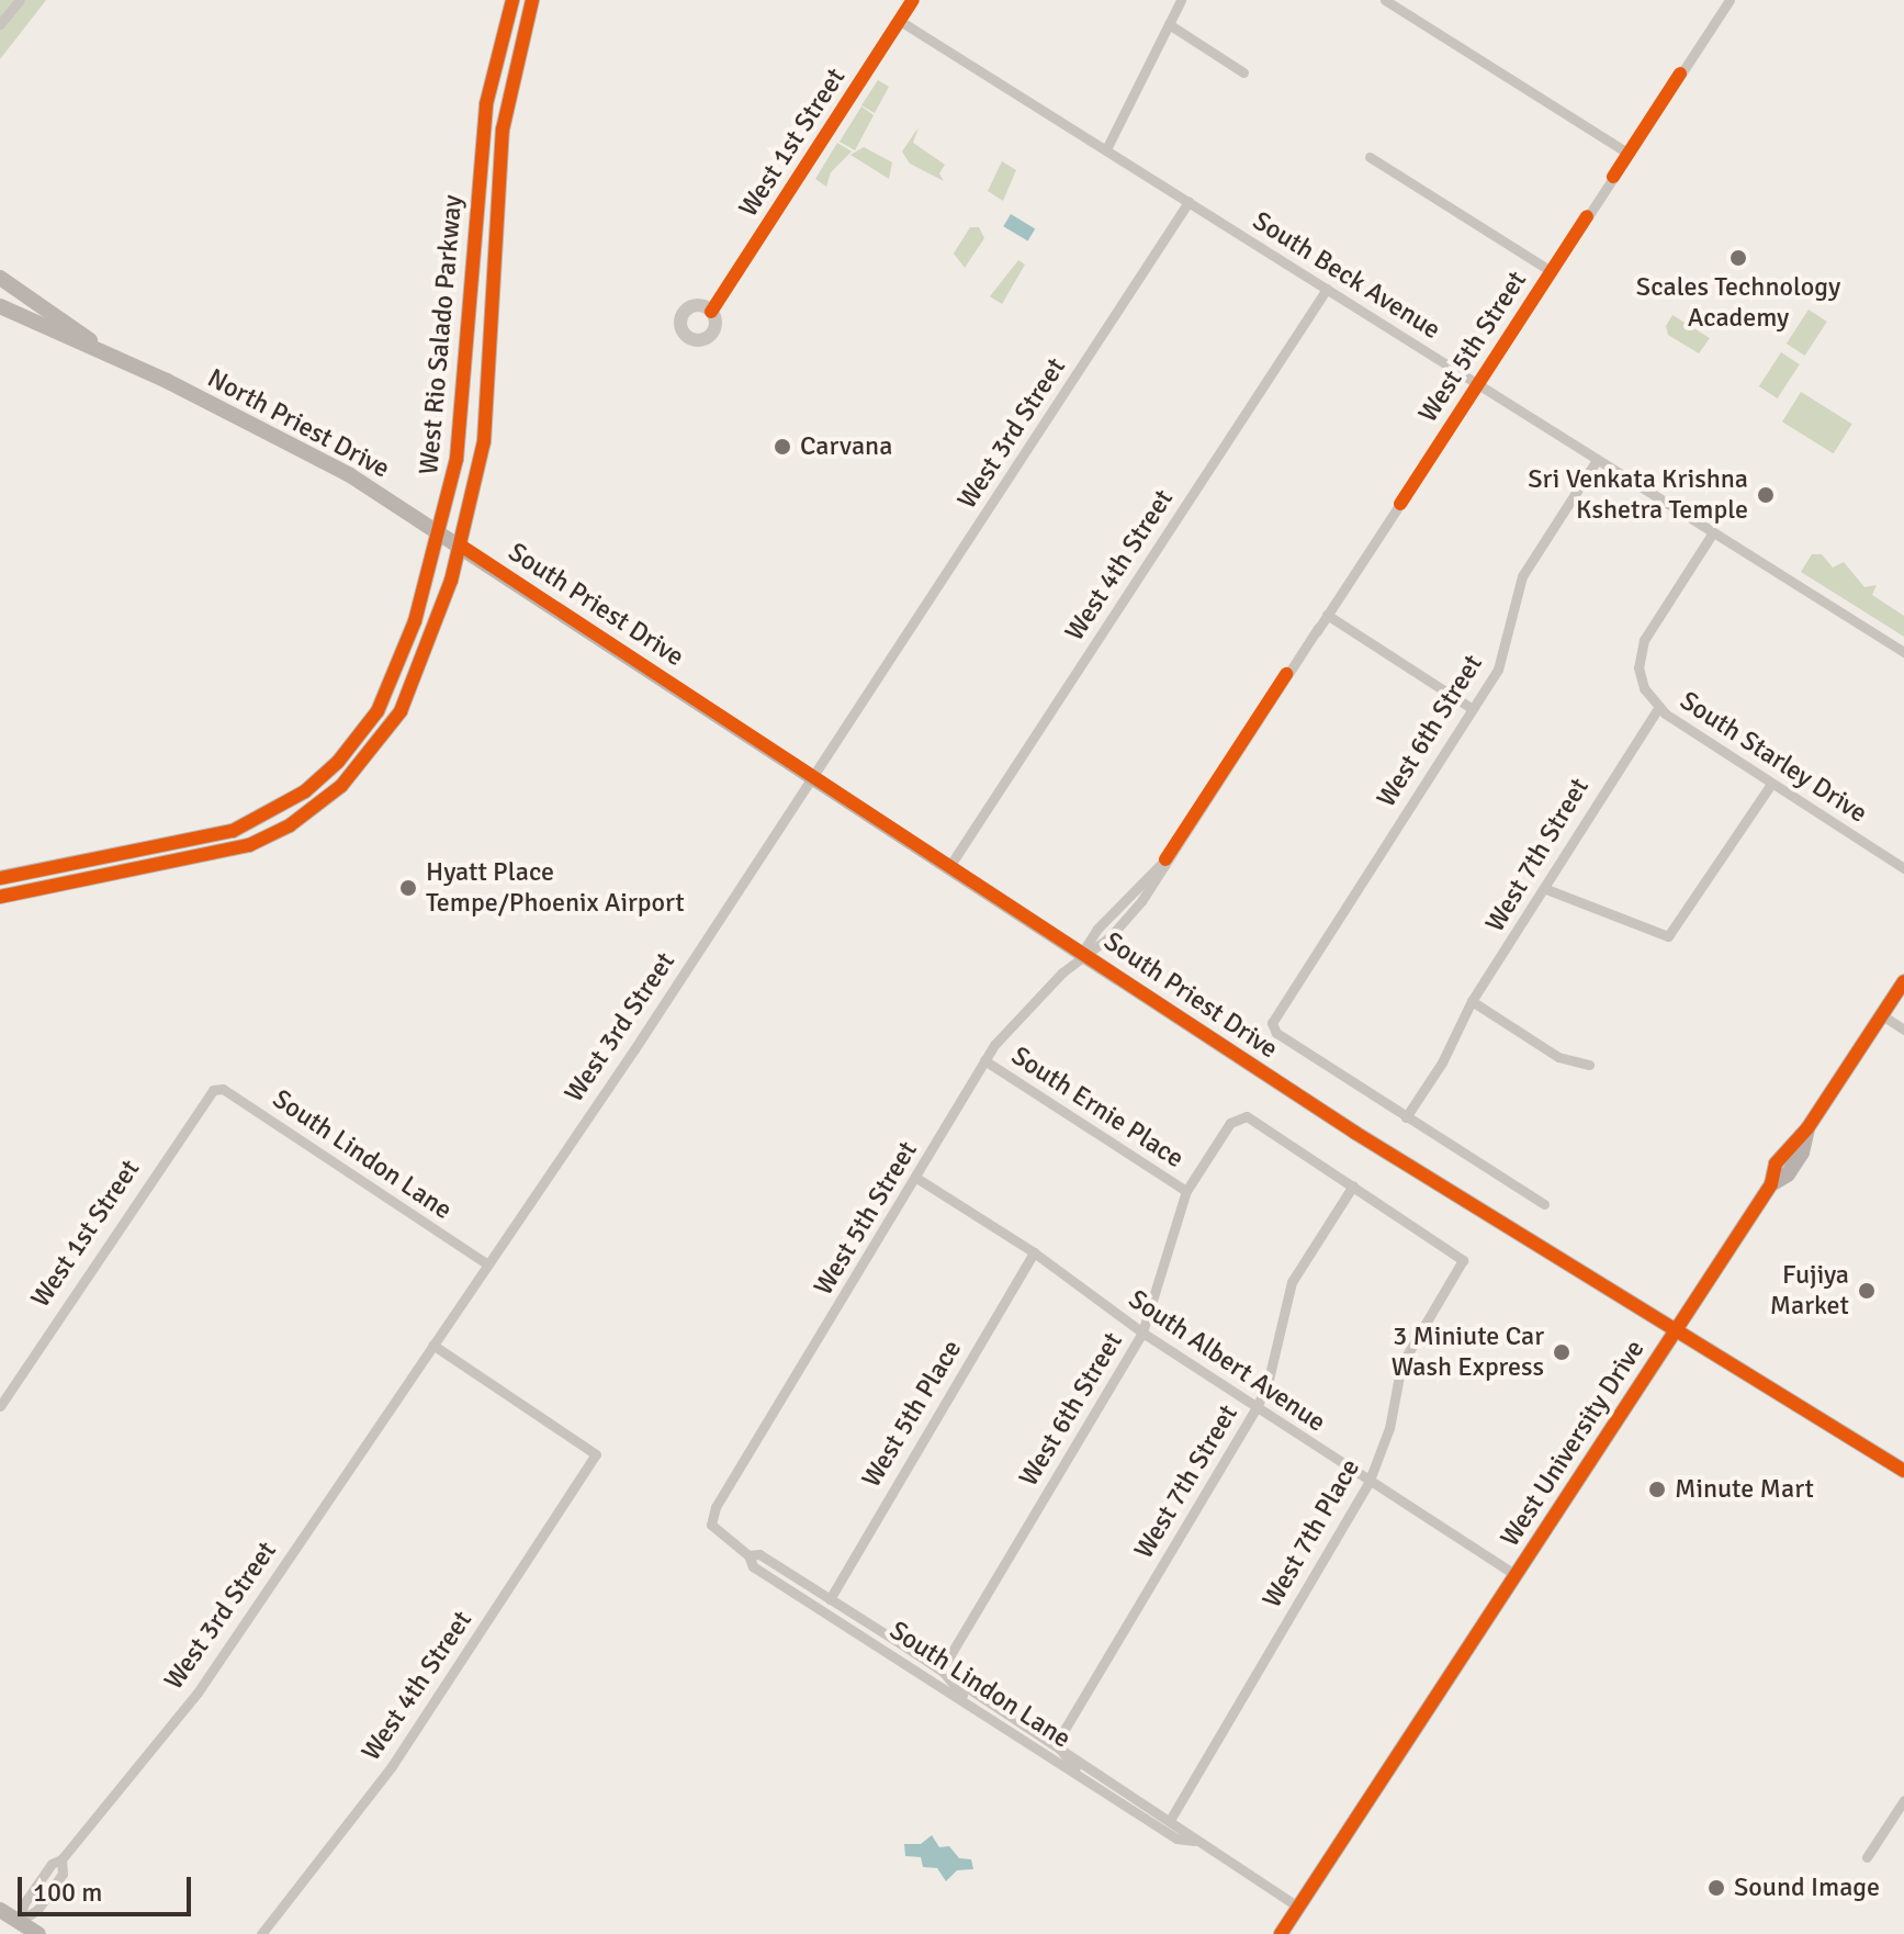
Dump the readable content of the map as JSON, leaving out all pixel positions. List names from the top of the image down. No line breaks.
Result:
{"streets":{"main road":["West Rio Salado Parkway","North Priest Drive","South Priest Drive","West University Drive"],"street":["West 1st Street","South Beck Avenue","West 5th Street","West 3rd Street","West 4th Street","West 6th Street","South Starley Drive","West 7th Street","South Ernie Place","South Lindon Lane","South Albert Avenue","West 5th Place","West 7th Place"]},"crossings":[["West 1st Street","South Beck Avenue"],["West 1st Street","South Lindon Lane"],["South Beck Avenue","West 5th Street"],["South Beck Avenue","West 3rd Street"],["South Beck Avenue","West 4th Street"],["South Beck Avenue","West 6th Street"],["South Beck Avenue","South Starley Drive"],["West Rio Salado Parkway","North Priest Drive"],["West Rio Salado Parkway","South Priest Drive"],["West 5th Street","South Priest Drive"],["West 5th Street","South Ernie Place"],["West 5th Street","South Lindon Lane"],["West 5th Street","South Albert Avenue"],["North Priest Drive","South Priest Drive"],["West 3rd Street","West 4th Street"],["West 3rd Street","South Priest Drive"],["West 3rd Street","South Lindon Lane"],["West 4th Street","South Priest Drive"],["South Priest Drive","West 6th Street"],["South Priest Drive","West 7th Street"],["South Priest Drive","West University Drive"],["West 6th Street","West 7th Street"],["West 6th Street","South Ernie Place"],["West 6th Street","South Lindon Lane"],["West 6th Street","South Albert Avenue"],["West 6th Street","West 7th Place"],["South Starley Drive","West 7th Street"],["West 7th Street","South Lindon Lane"],["West 7th Street","South Albert Avenue"],["West 7th Street","West 7th Place"],["South Lindon Lane","West 5th Place"],["South Lindon Lane","West University Drive"],["South Lindon Lane","West 7th Place"],["South Albert Avenue","West 5th Place"],["South Albert Avenue","West University Drive"],["South Albert Avenue","West 7th Place"]],"places":["Scales Technology Academy","Carvana","Sri Venkata Krishna Kshetra Temple","Hyatt Place Tempe/Phoenix Airport","Fujiya Market","3 Miniute Car Wash Express","Minute Mart","Sound Image"],"scale_bar":"100 m"}
